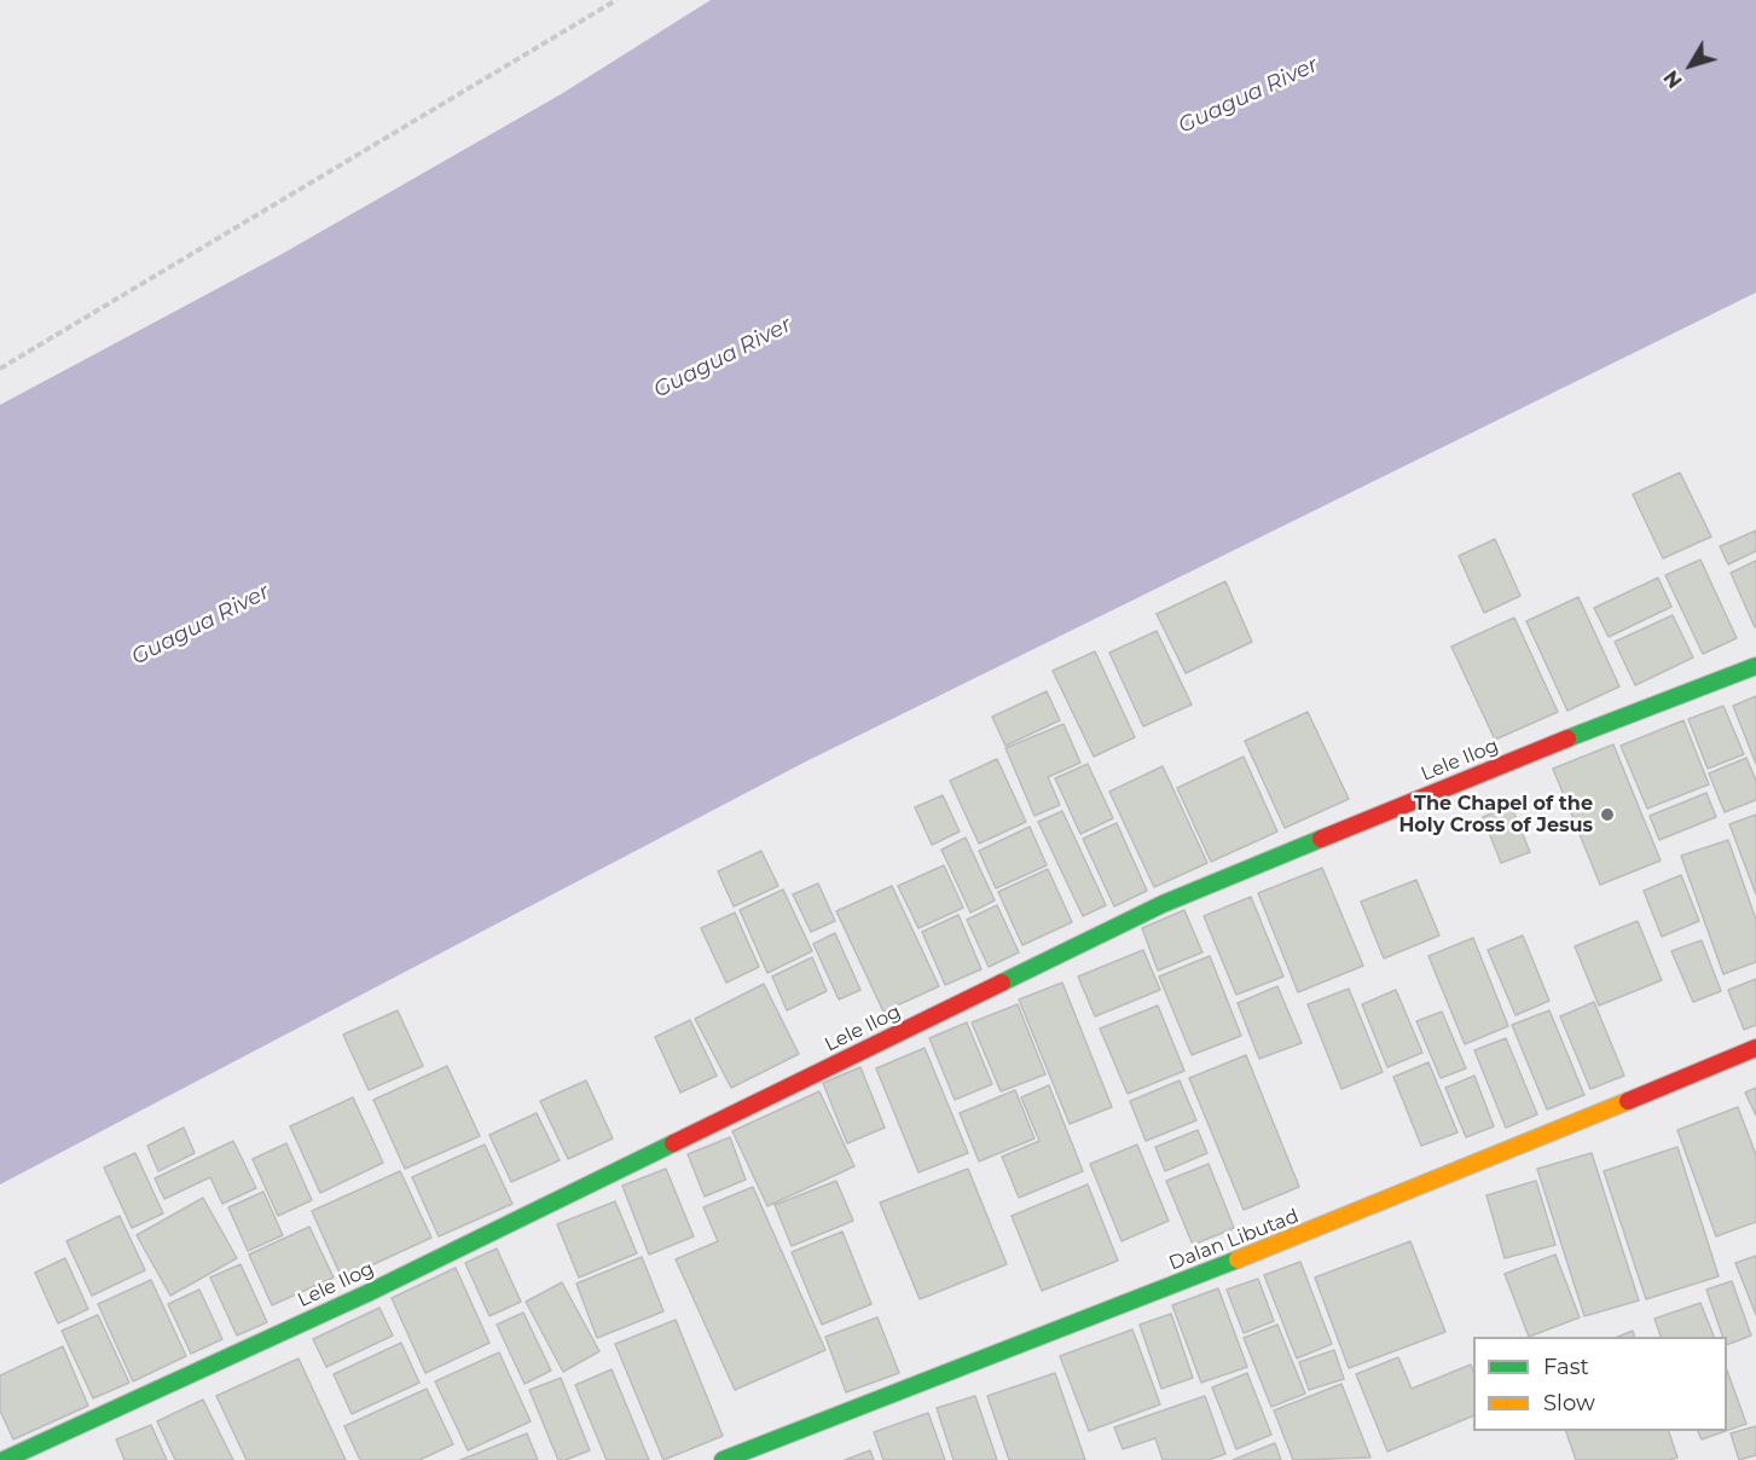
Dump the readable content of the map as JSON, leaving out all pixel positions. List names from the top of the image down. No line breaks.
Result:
{"streets":{"street":["Lele Ilog","Dalan Libutad"]},"water":["Guagua River"],"places":["The Chapel of the Holy Cross of Jesus"],"legend":["Fast","Slow"],"north":"bottom left"}
